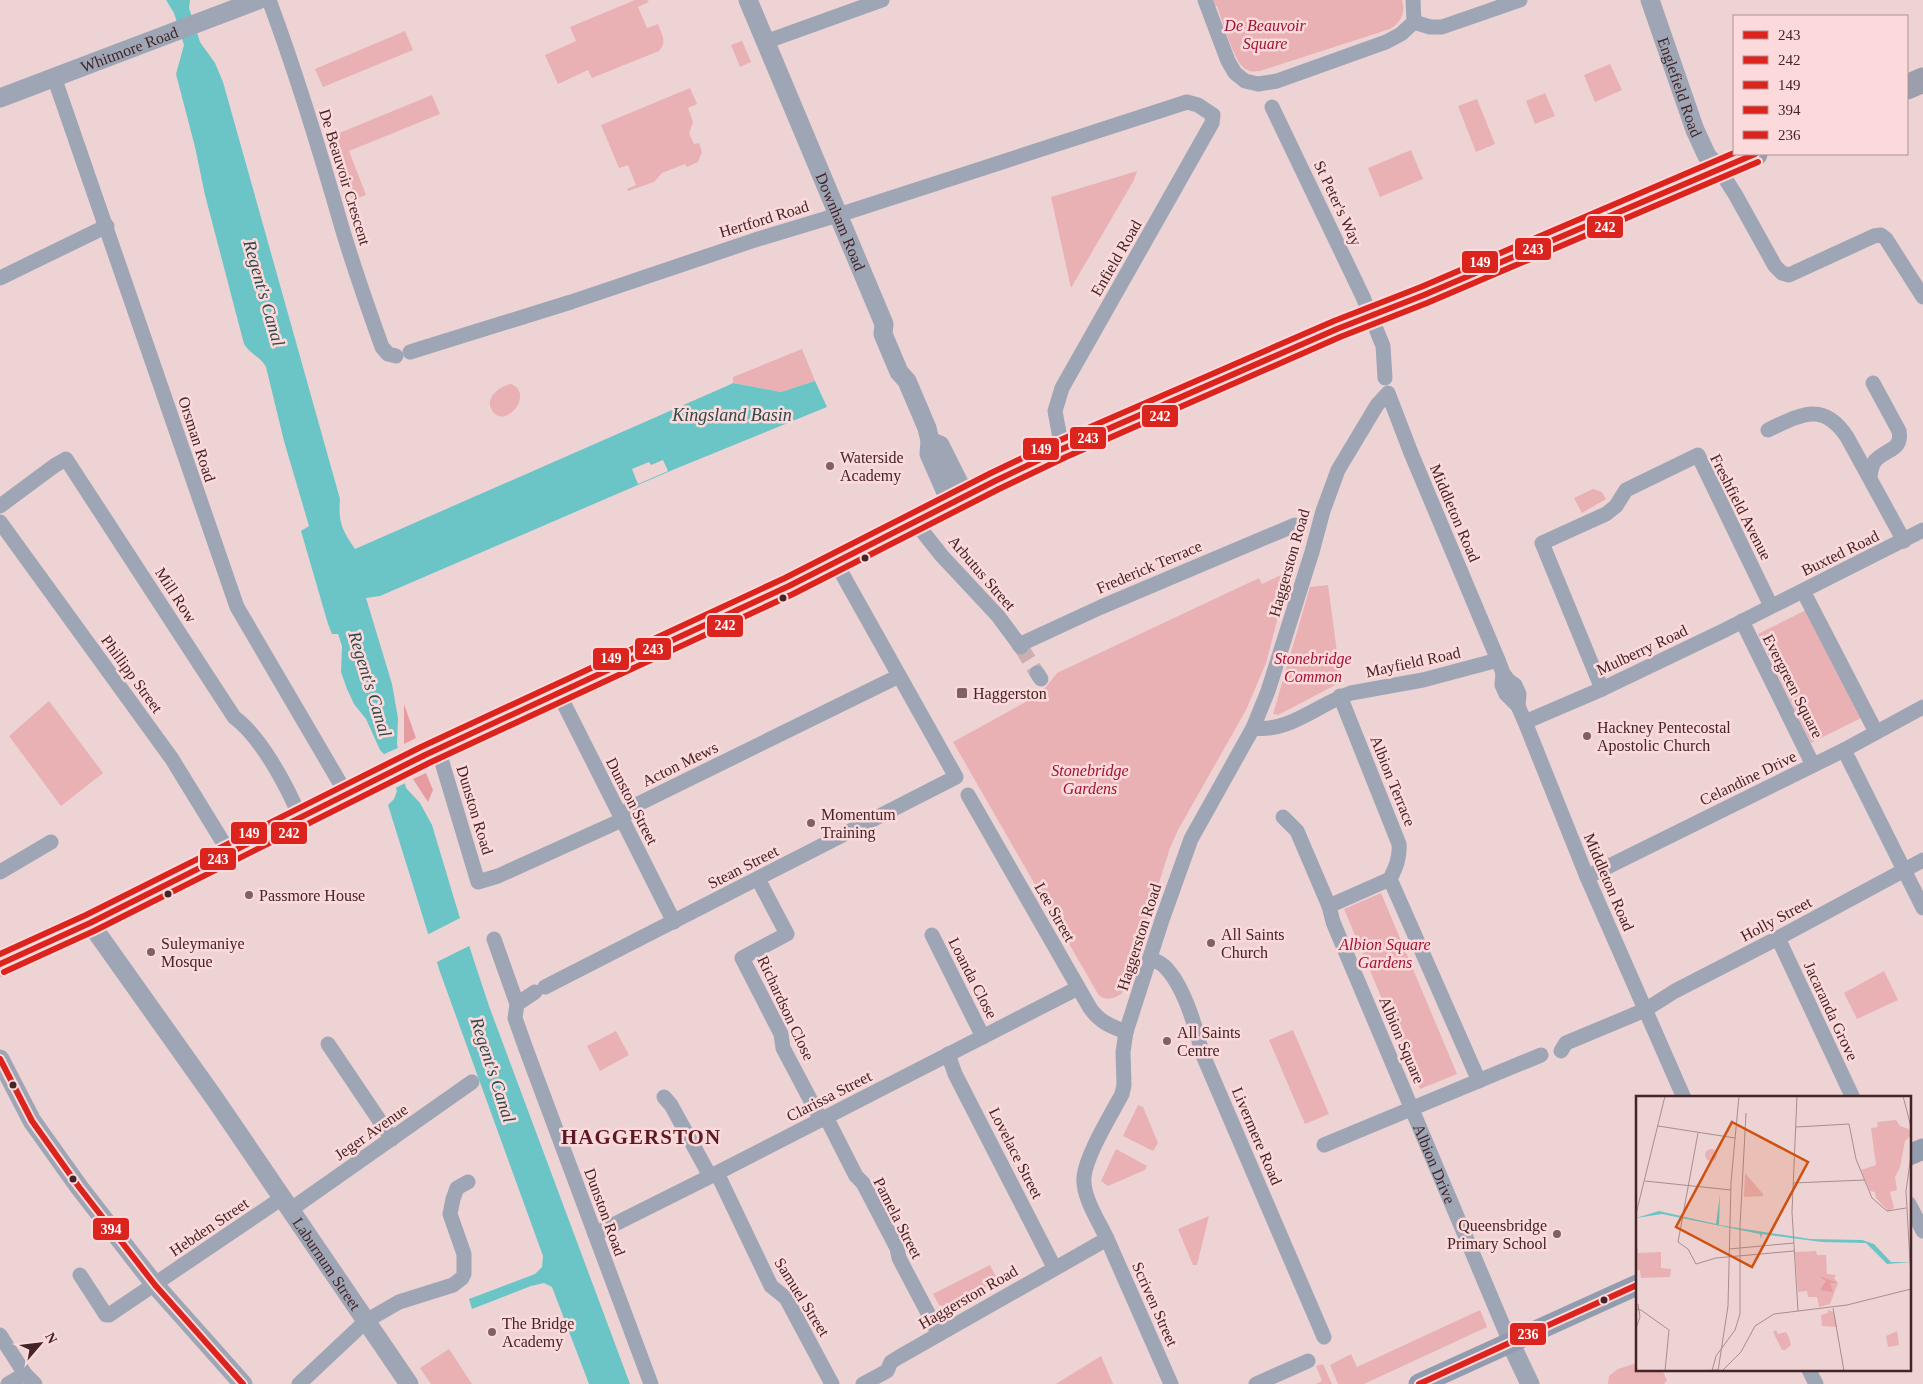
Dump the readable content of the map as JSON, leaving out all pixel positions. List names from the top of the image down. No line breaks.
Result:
{"streets":{"street":["Whitmore Road","Englefield Road","De Beauvoir Crescent","St Peter's Way","Hertford Road","Downham Road","Enfield Road","Orsman Road","Freshfield Avenue","Middleton Road","Buxted Road","Haggerston Road","Frederick Terrace","Arbutus Street","Mill Row","Mulberry Road","Mayfield Road","Phillipp Street","Evergreen Square","Acton Mews","Celandine Drive","Albion Terrace","Dunston Street","Dunston Road","Stean Street","Lee Street","Holly Street","Loanda Close","Richardson Close","Jacaranda Grove","Albion Square","Clarissa Street","Jeger Avenue","Livermere Road","Lovelace Street","Albion Drive","Pamela Street","Hebden Street","Laburnum Street","Samuel Street","Scriven Street"]},"crossings":[["Whitmore Road","Orsman Road"],["De Beauvoir Crescent","Hertford Road"],["Hertford Road","Downham Road"],["Hertford Road","Enfield Road"],["Freshfield Avenue","Buxted Road"],["Freshfield Avenue","Mulberry Road"],["Middleton Road","Haggerston Road"],["Middleton Road","Mulberry Road"],["Middleton Road","Mayfield Road"],["Middleton Road","Celandine Drive"],["Middleton Road","Holly Street"],["Buxted Road","Mulberry Road"],["Haggerston Road","Mayfield Road"],["Haggerston Road","Lee Street"],["Haggerston Road","Livermere Road"],["Haggerston Road","Lovelace Street"],["Haggerston Road","Pamela Street"],["Haggerston Road","Scriven Street"],["Frederick Terrace","Arbutus Street"],["Mulberry Road","Evergreen Square"],["Mayfield Road","Albion Terrace"],["Evergreen Square","Celandine Drive"],["Acton Mews","Dunston Street"],["Acton Mews","Dunston Road"],["Acton Mews","Stean Street"],["Dunston Street","Stean Street"],["Dunston Road","Stean Street"],["Dunston Road","Clarissa Street"],["Stean Street","Richardson Close"],["Lee Street","Clarissa Street"],["Holly Street","Jacaranda Grove"],["Loanda Close","Clarissa Street"],["Richardson Close","Clarissa Street"],["Richardson Close","Pamela Street"],["Albion Square","Albion Drive"],["Clarissa Street","Lovelace Street"],["Clarissa Street","Pamela Street"],["Clarissa Street","Samuel Street"],["Jeger Avenue","Hebden Street"],["Jeger Avenue","Laburnum Street"],["Hebden Street","Laburnum Street"]],"districts":["HAGGERSTON"],"water":["Regent's Canal","Kingsland Basin"],"parks":["De Beauvoir Square","Stonebridge Common","Stonebridge Gardens","Albion Square Gardens"],"places":{"other":["Waterside Academy","Hackney Pentecostal Apostolic Church","Momentum Training","Passmore House","All Saints Church","Suleymaniye Mosque","All Saints Centre","Queensbridge Primary School","The Bridge Academy"],"transit":["Haggerston"]},"lines":["transit line 149","transit line 243","transit line 242","transit line 394","transit line 236"],"legend":["243","242","149","394","236"],"north":"top right"}
